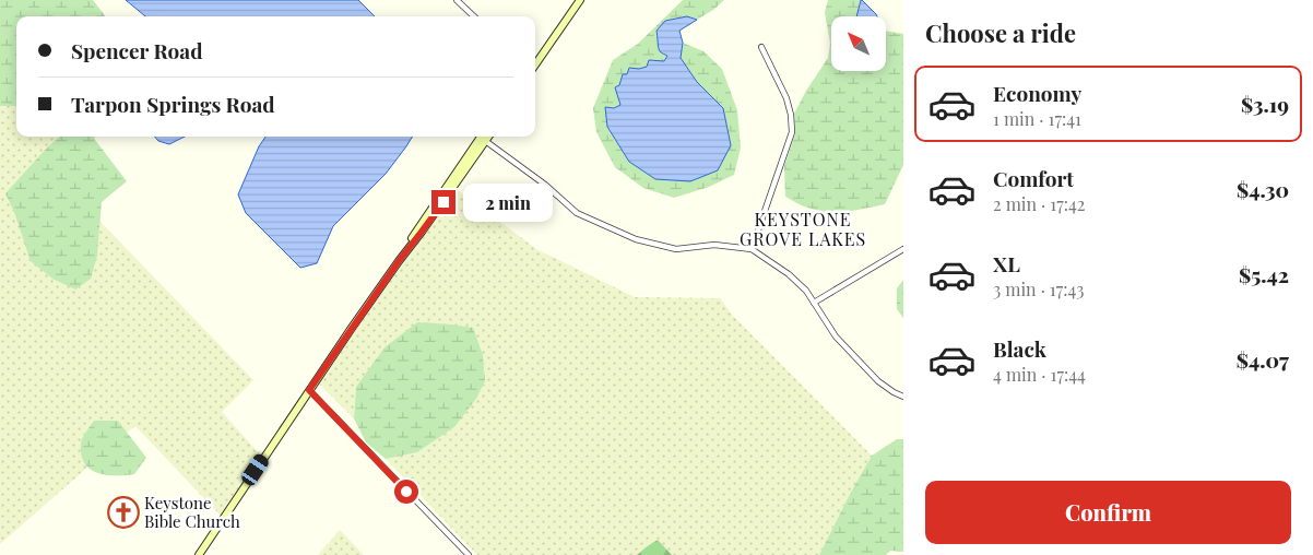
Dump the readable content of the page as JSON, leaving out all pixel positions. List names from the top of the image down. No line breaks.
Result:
{"districts":["KEYSTONE GROVE LAKES"],"places":{"church":["Keystone Bible Church"]},"north":"top left","page":{"heading":"Choose a ride","banner":["Spencer Road","Tarpon Springs Road"],"list":[{"name":"Economy","note":"1 min · 17:41","value":"$3.19"},{"name":"Comfort","note":"2 min · 17:42","value":"$4.30"},{"name":"XL","note":"3 min · 17:43","value":"$5.42"},{"name":"Black","note":"4 min · 17:44","value":"$4.07"}],"bubble":"2 min","buttons":"Confirm"}}
